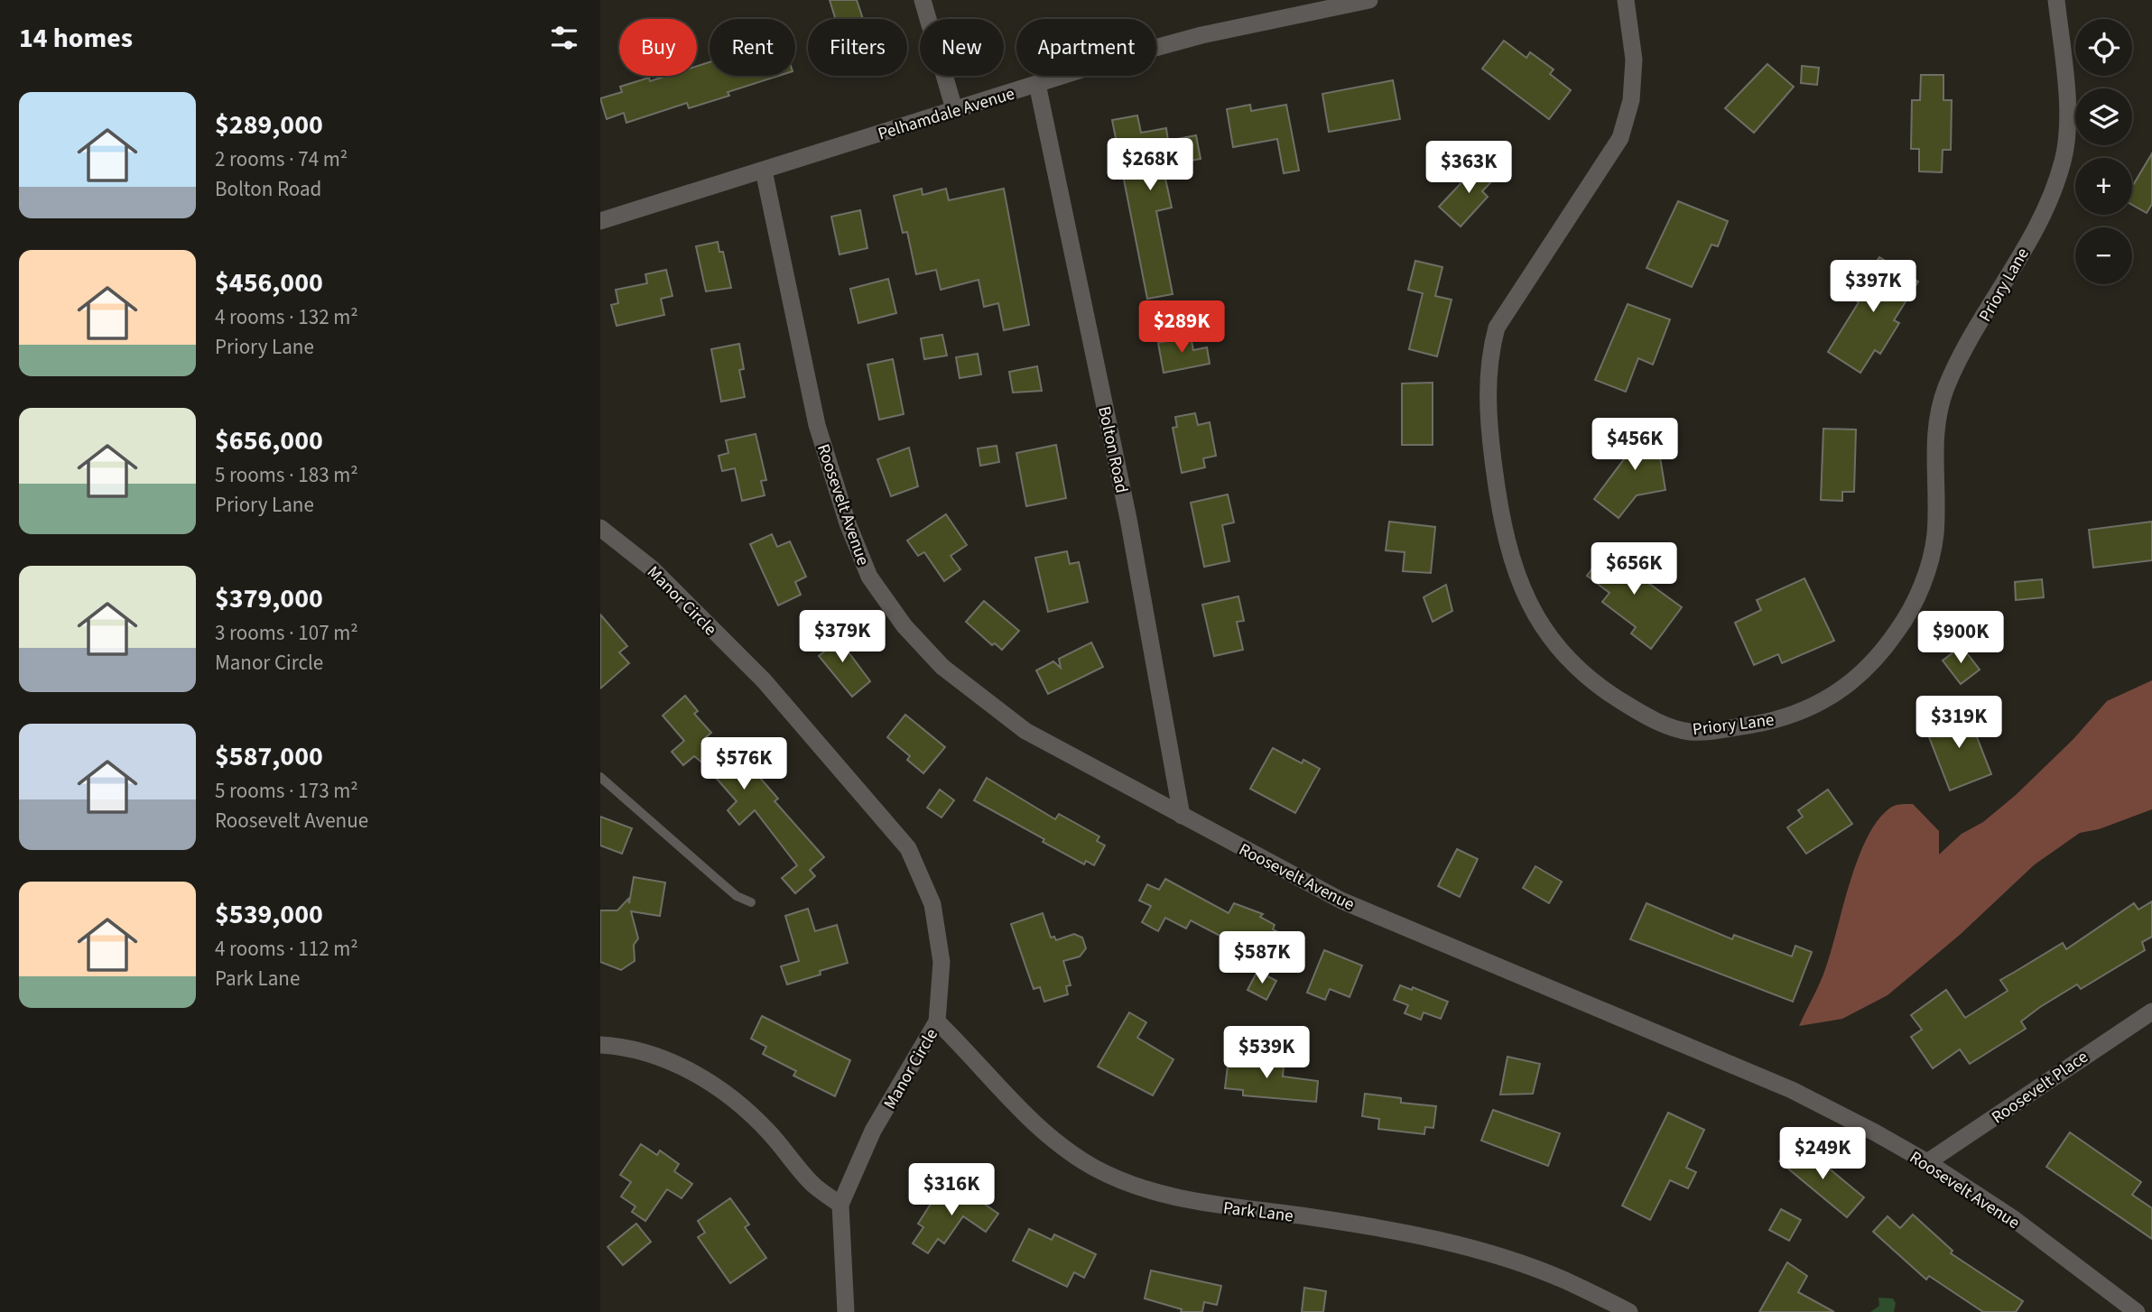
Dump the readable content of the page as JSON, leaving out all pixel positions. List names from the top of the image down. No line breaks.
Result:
{"streets":{"street":["Pelhamdale Avenue","Priory Lane","Bolton Road","Roosevelt Avenue","Manor Circle","Roosevelt Place","Park Lane"]},"crossings":[["Pelhamdale Avenue","Bolton Road"],["Pelhamdale Avenue","Roosevelt Avenue"],["Bolton Road","Roosevelt Avenue"],["Roosevelt Avenue","Roosevelt Place"],["Manor Circle","Park Lane"]],"page":{"heading":"14 homes","map_buttons":["+","−"],"chip":["Buy","Rent","Filters","New","Apartment"],"list":[{"name":"$289,000","note":"2 rooms · 74 m² · Bolton Road"},{"name":"$456,000","note":"4 rooms · 132 m² · Priory Lane"},{"name":"$656,000","note":"5 rooms · 183 m² · Priory Lane"},{"name":"$379,000","note":"3 rooms · 107 m² · Manor Circle"},{"name":"$587,000","note":"5 rooms · 173 m² · Roosevelt Avenue"},{"name":"$539,000","note":"4 rooms · 112 m² · Park Lane"}],"price":["$268K","$363K","$397K","$289K","$456K","$656K","$379K","$900K","$319K","$576K","$587K","$539K","$249K","$316K"]}}
